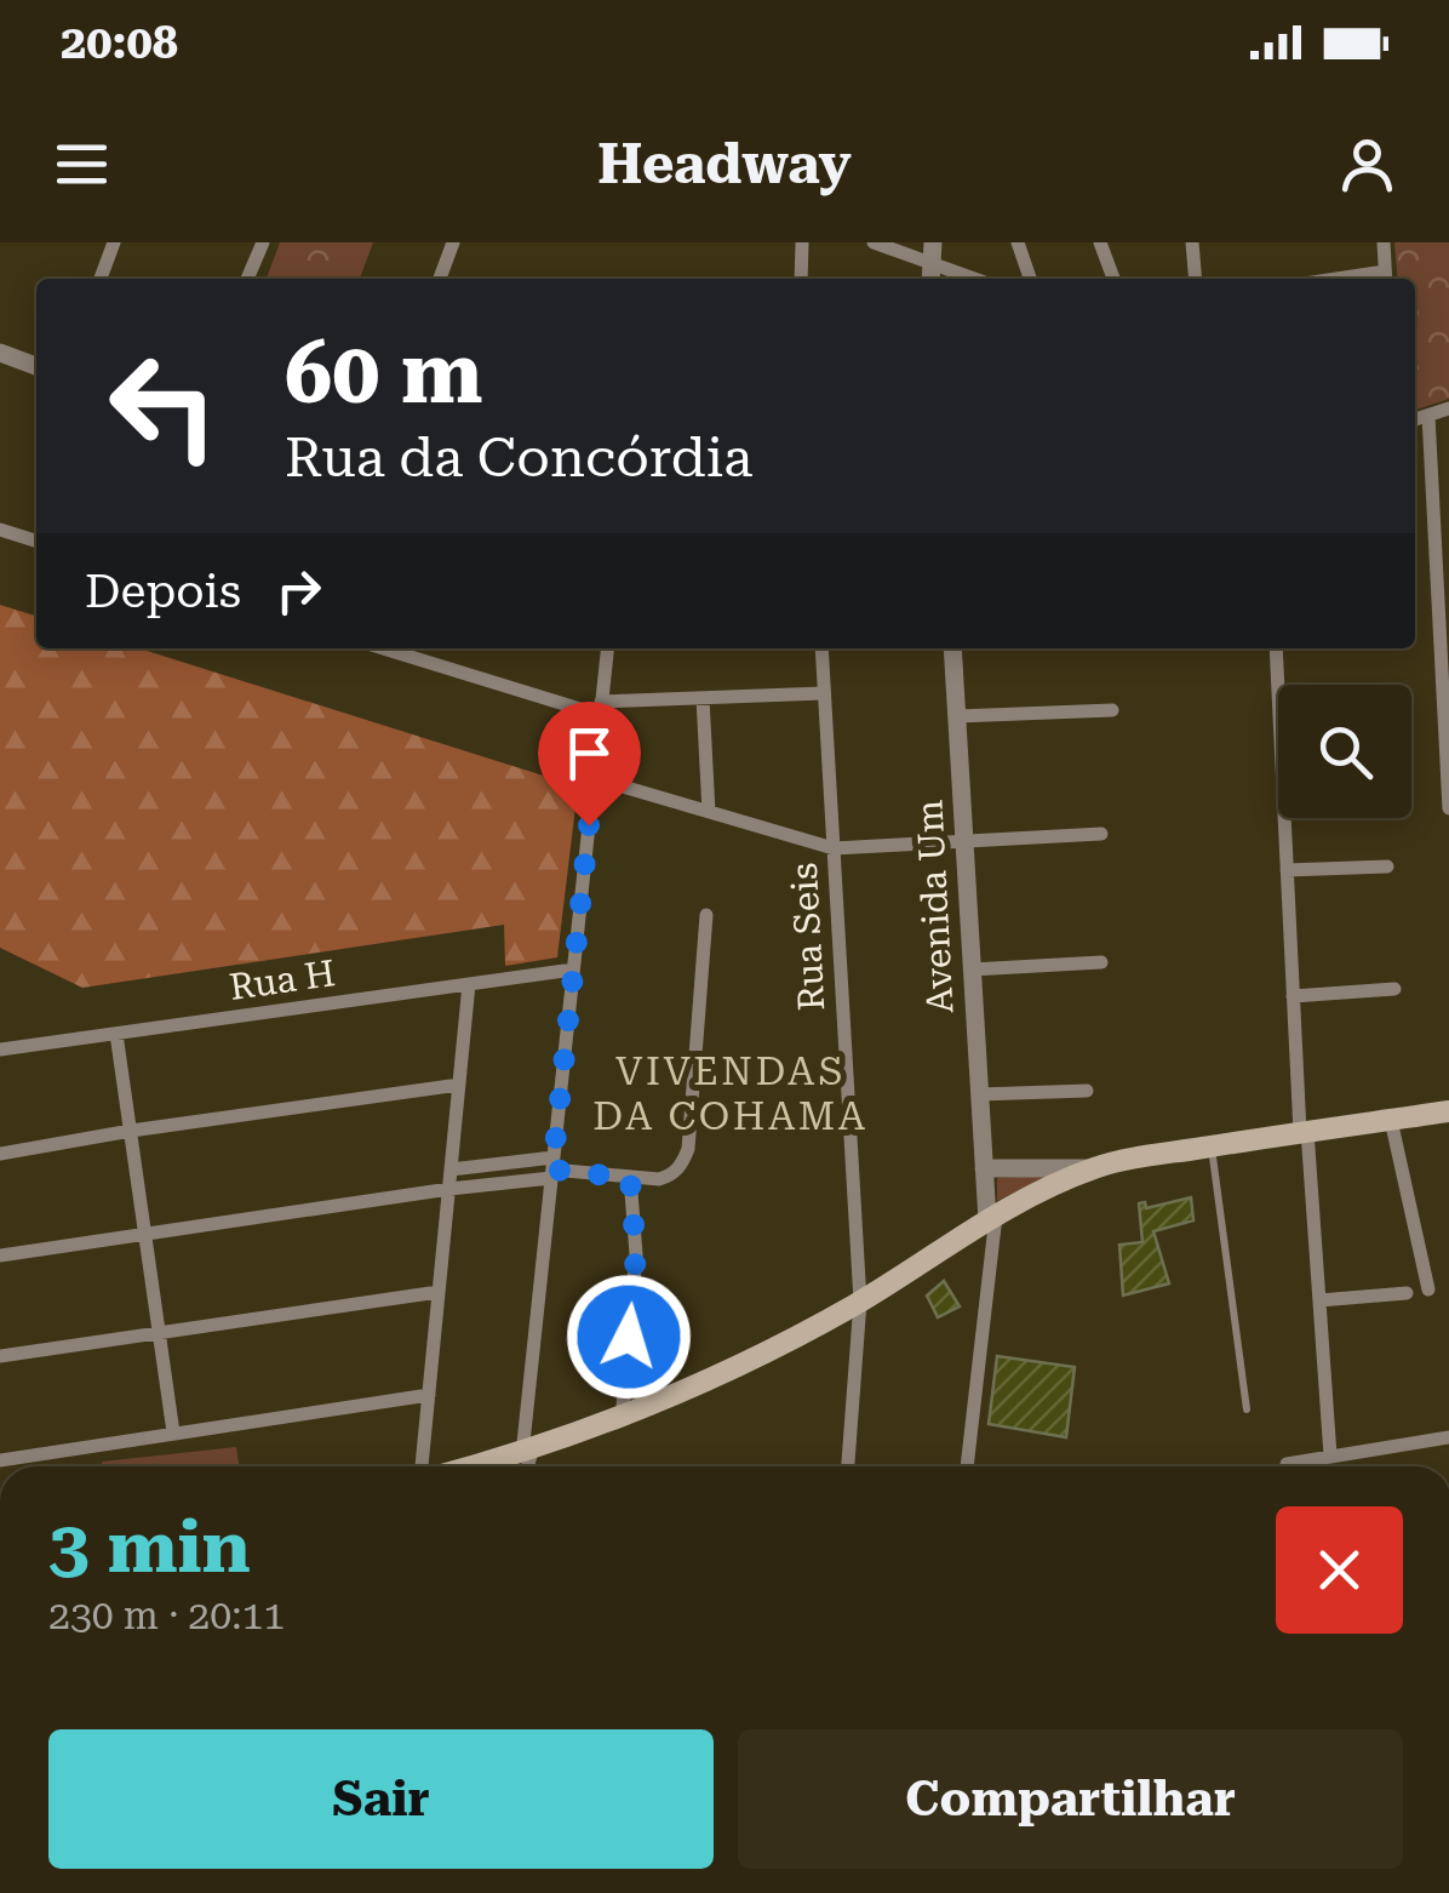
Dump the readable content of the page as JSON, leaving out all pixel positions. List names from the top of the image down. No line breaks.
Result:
{"streets":{"street":["Avenida Um","Rua Seis","Rua H"]},"districts":["VIVENDAS DA COHAMA"],"page":{"status":"20:08","header":"Headway","turn":["60 m","Rua da Concórdia"],"then":"Depois","heading":["3 min","230 m · 20:11"],"buttons":["Sair","Compartilhar"]}}
